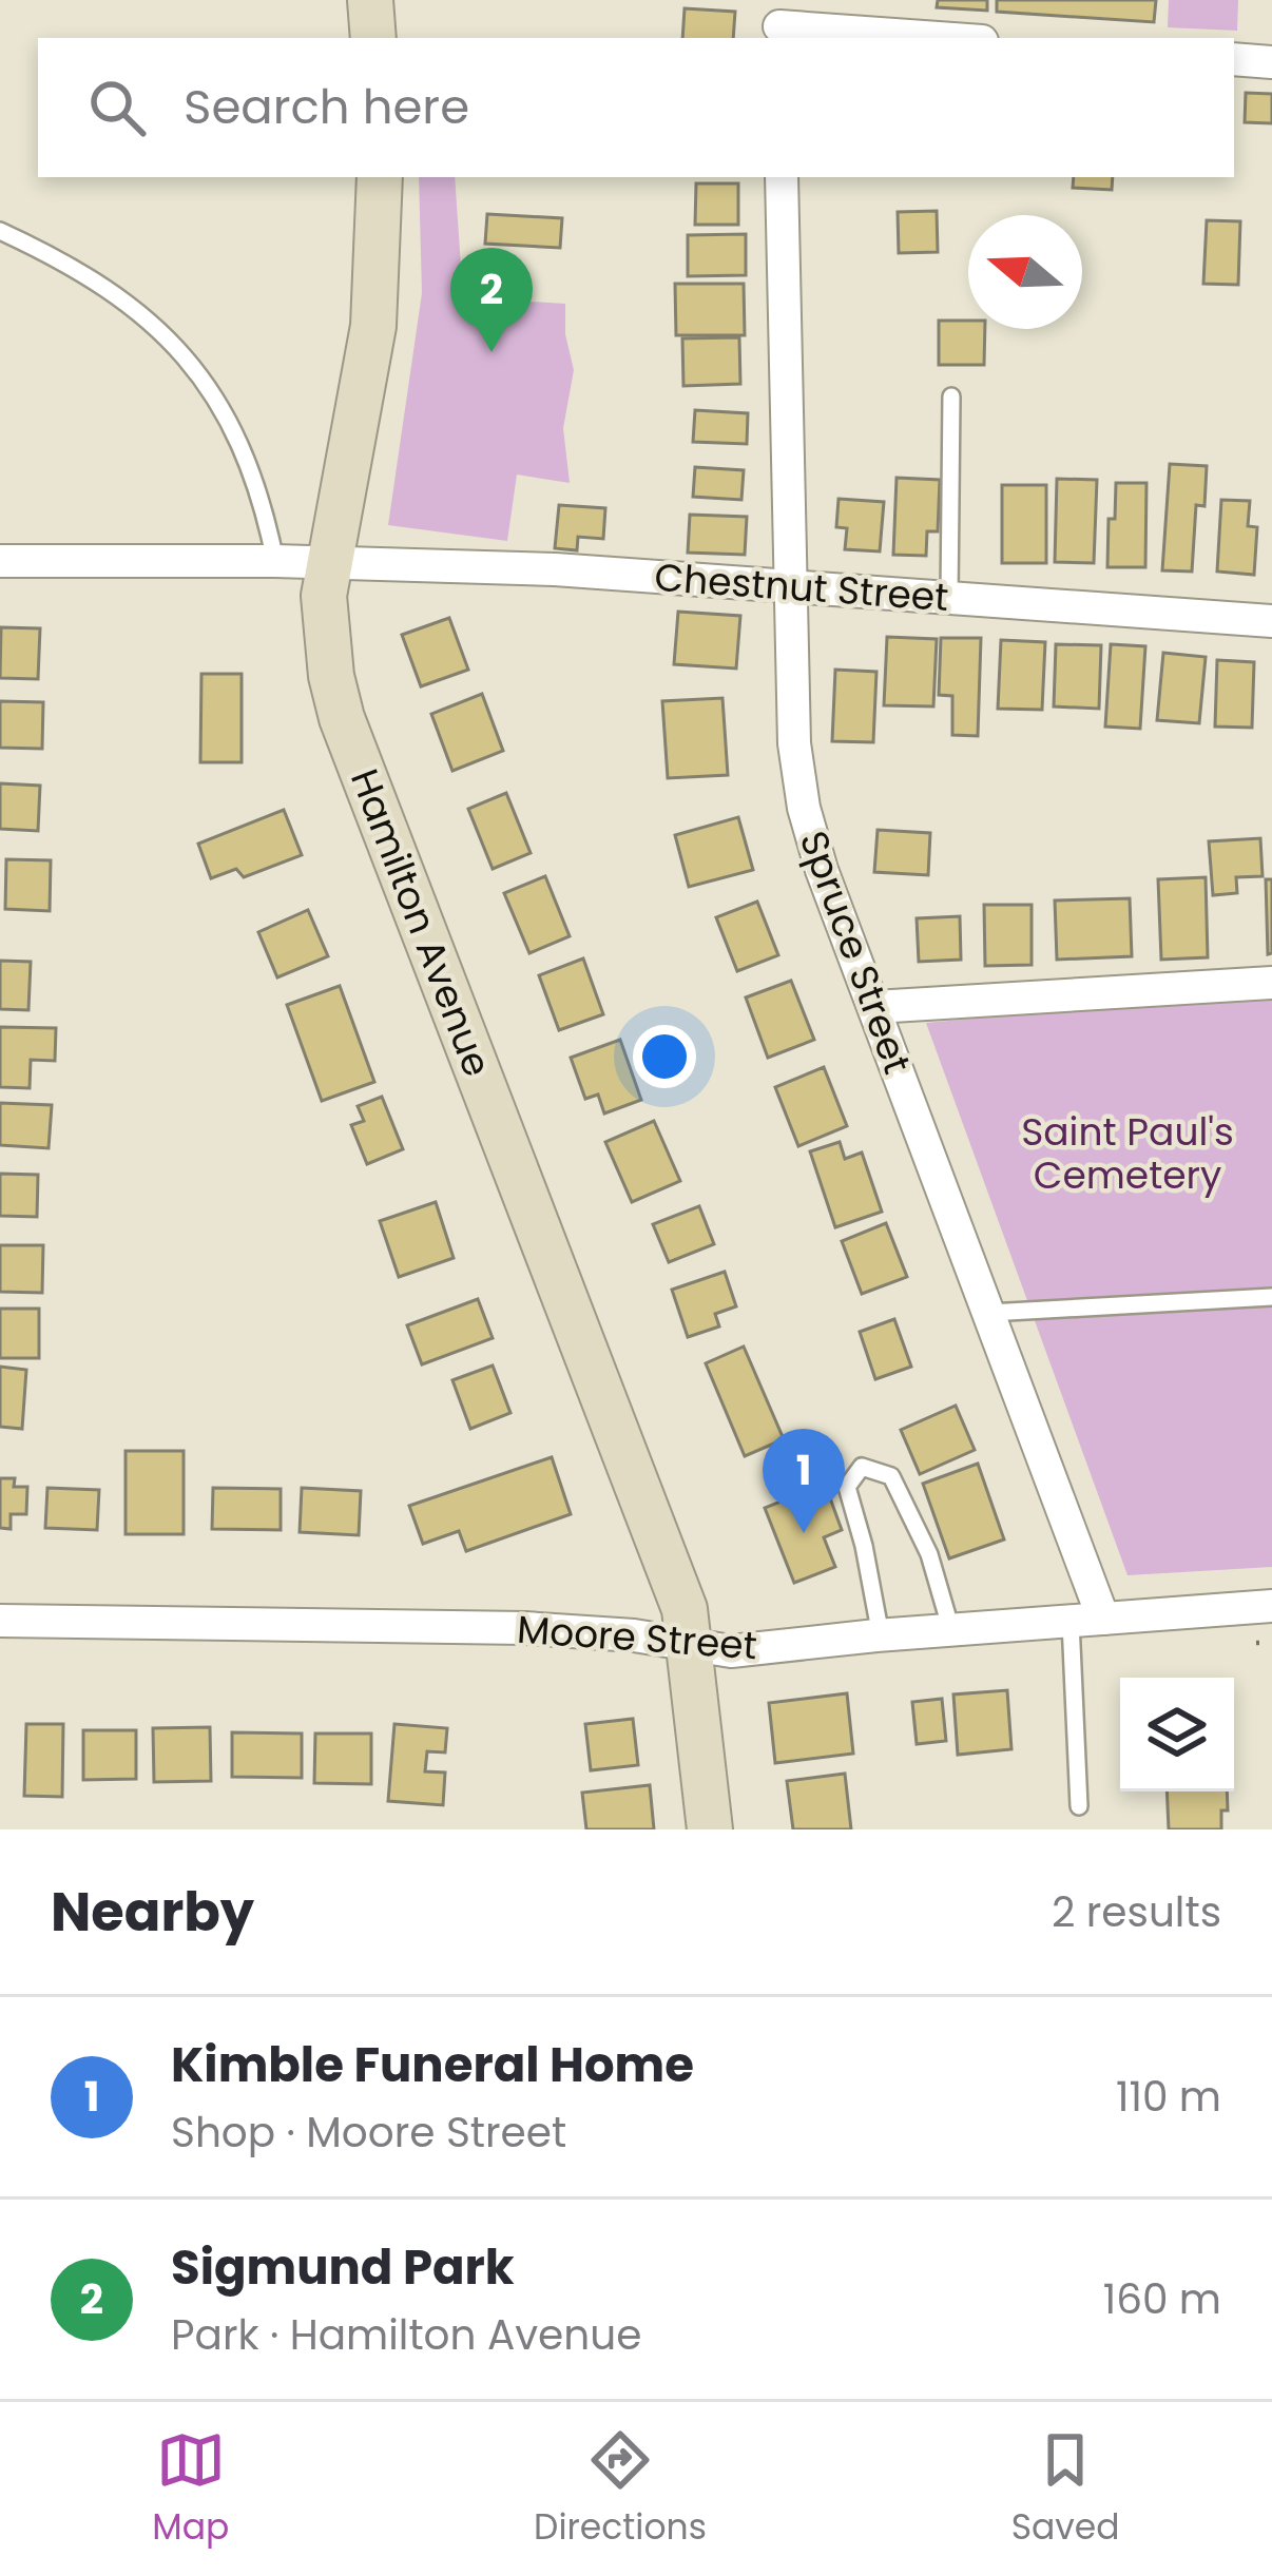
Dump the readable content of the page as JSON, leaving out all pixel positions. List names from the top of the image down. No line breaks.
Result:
{"streets":{"street":["Chestnut Street","Hamilton Avenue","Spruce Street","Moore Street"]},"crossings":[["Chestnut Street","Hamilton Avenue"],["Chestnut Street","Spruce Street"],["Hamilton Avenue","Moore Street"],["Spruce Street","Moore Street"]],"parks":["Saint Paul's Cemetery"],"north":"left","page":{"search":"Search here","pins":["2","1"],"heading":["Nearby","2 results"],"list":[{"mark":"1","name":"Kimble Funeral Home","note":"Shop · Moore Street","value":"110 m"},{"mark":"2","name":"Sigmund Park","note":"Park · Hamilton Avenue","value":"160 m"}],"nav":["Map","Directions","Saved"]}}
